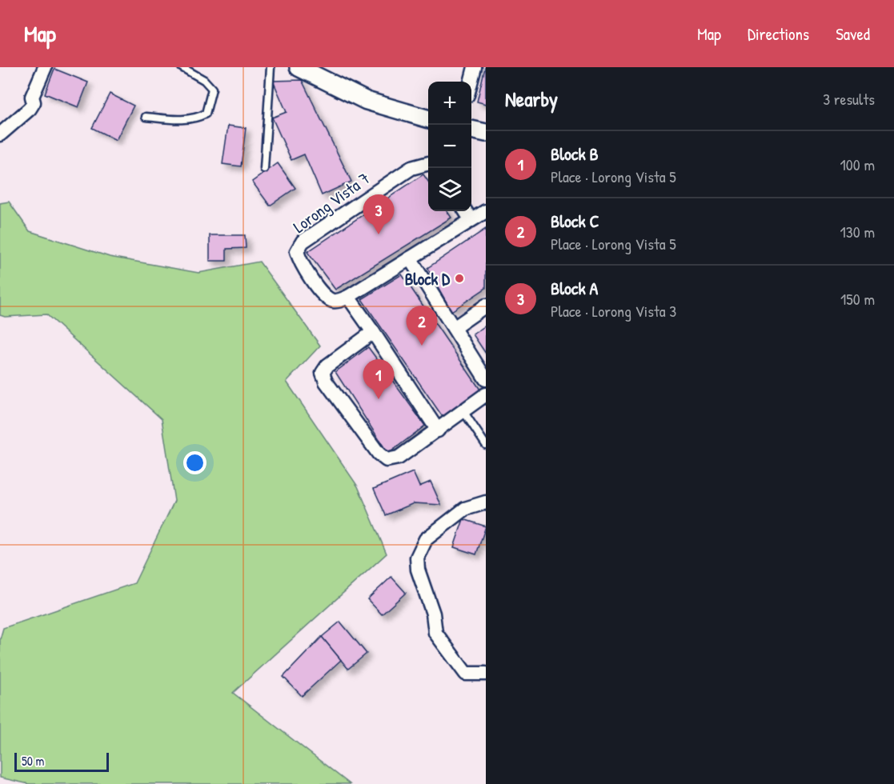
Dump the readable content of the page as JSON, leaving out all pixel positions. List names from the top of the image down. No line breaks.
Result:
{"streets":{"street":["Lorong Vista 7"]},"places":["Block D"],"scale_bar":"50 m","page":{"header":"Map","nav":["Map","Directions","Saved"],"heading":["Nearby","3 results"],"map_buttons":["+","−"],"list":[{"mark":"1","name":"Block B","note":"Place · Lorong Vista 5","value":"100 m"},{"mark":"2","name":"Block C","note":"Place · Lorong Vista 5","value":"130 m"},{"mark":"3","name":"Block A","note":"Place · Lorong Vista 3","value":"150 m"}],"pins":["3","2","1"],"scale":"50 m"}}
